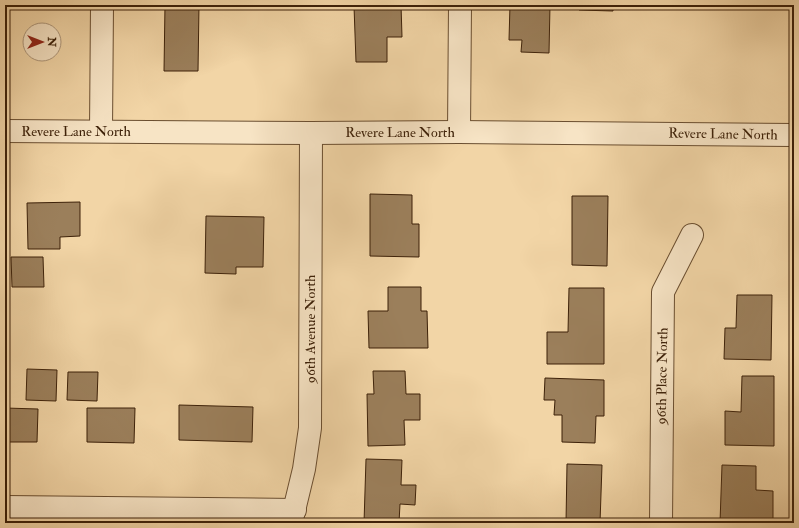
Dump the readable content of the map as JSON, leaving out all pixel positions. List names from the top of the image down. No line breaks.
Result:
{"streets":{"street":["Revere Lane North","96th Avenue North","96th Place North"]},"crossings":[["Revere Lane North","96th Avenue North"]],"north":"right"}
